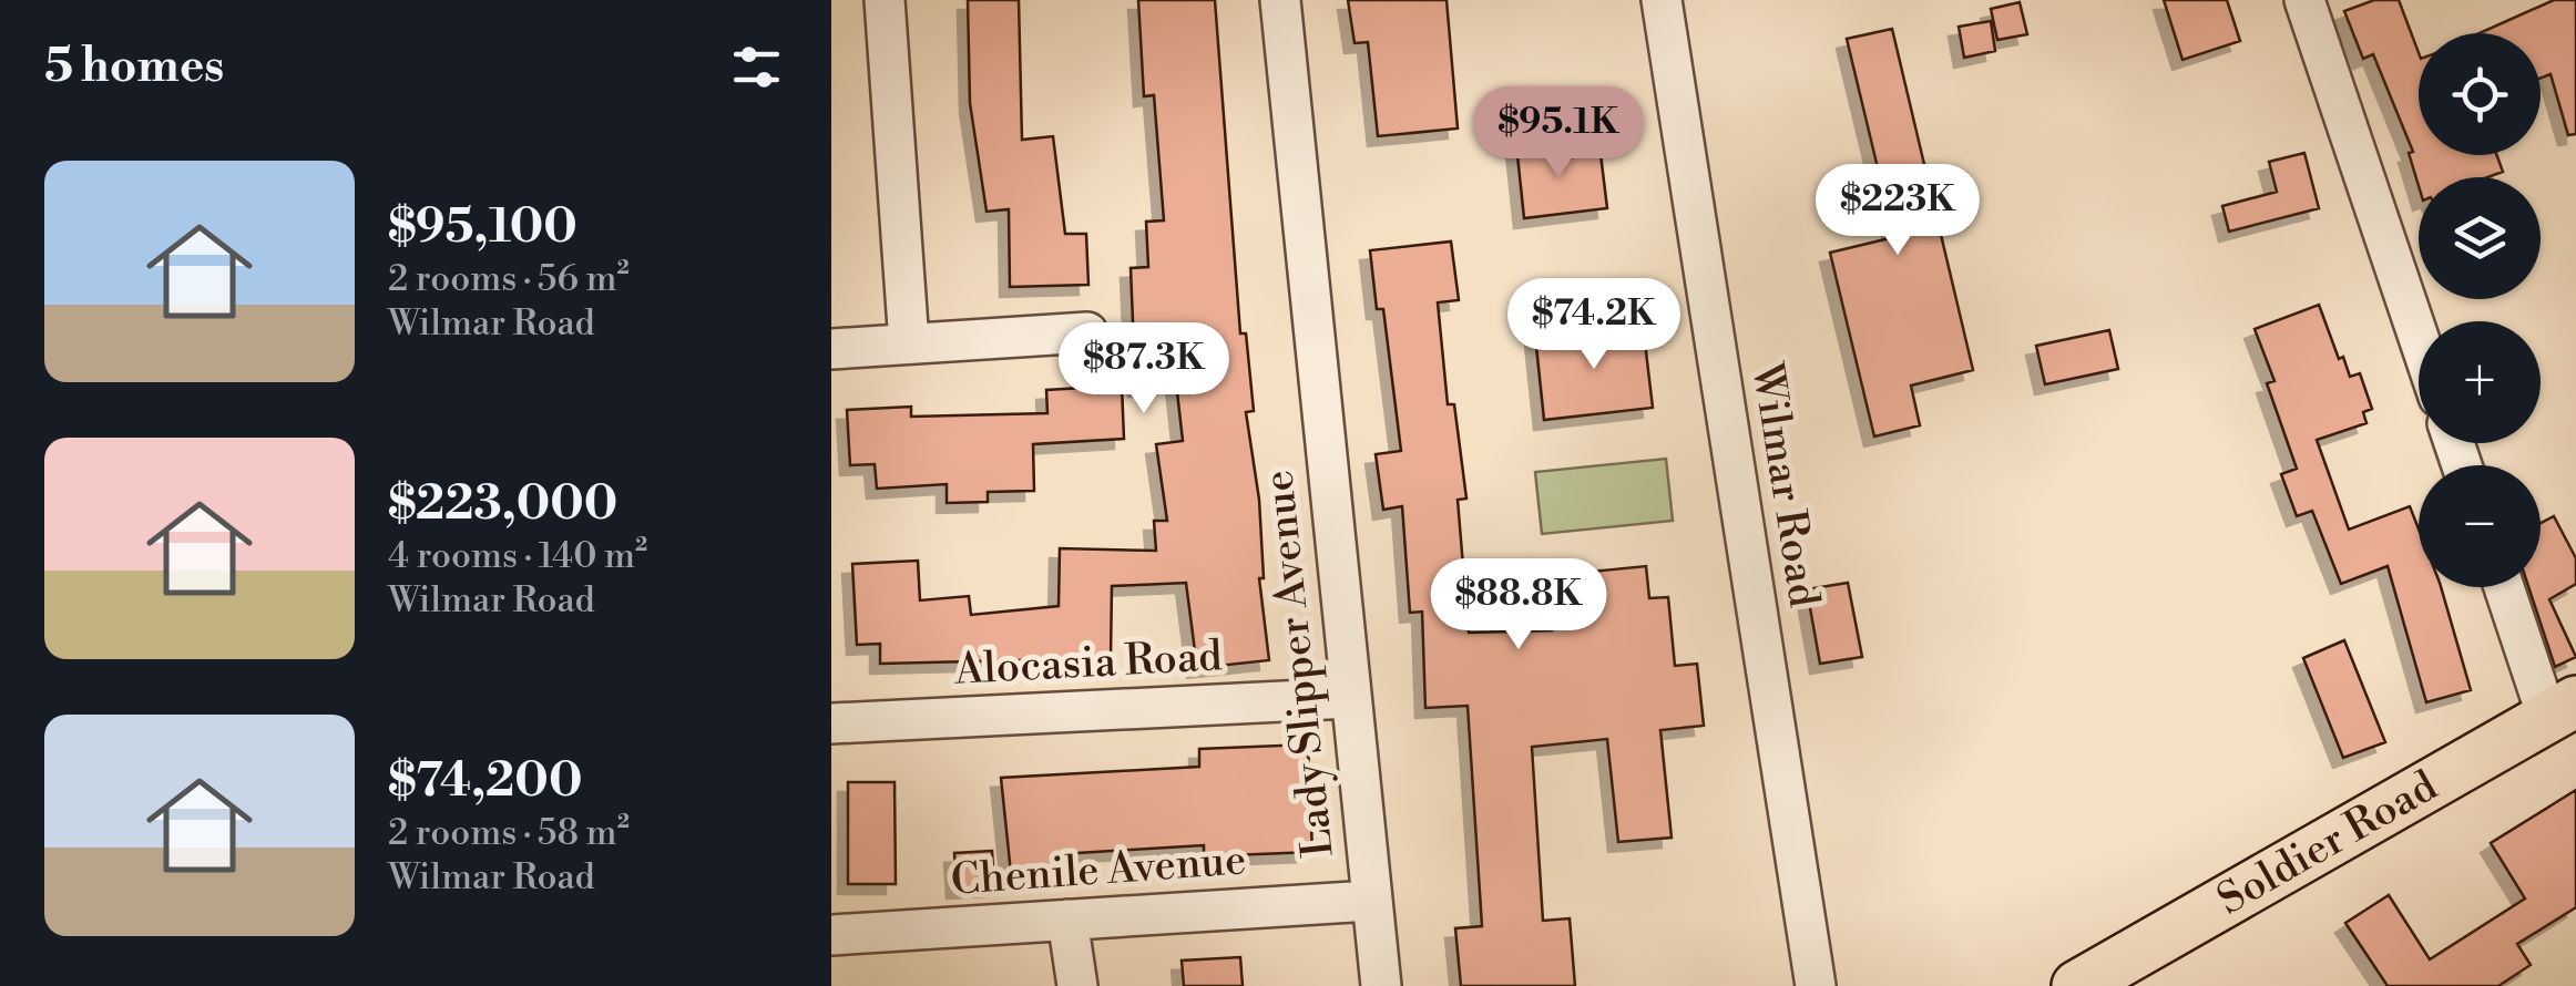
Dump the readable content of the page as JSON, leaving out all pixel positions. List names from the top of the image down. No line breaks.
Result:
{"streets":{"main road":["Soldier Road"],"street":["Wilmar Road","Alocasia Road","Lady Slipper Avenue","Chenile Avenue"]},"crossings":[["Alocasia Road","Lady Slipper Avenue"],["Lady Slipper Avenue","Chenile Avenue"]],"page":{"heading":"5 homes","map_buttons":["+","−"],"price":["$95.1K","$223K","$74.2K","$87.3K","$88.8K"],"list":[{"name":"$95,100","note":"2 rooms · 56 m² · Wilmar Road"},{"name":"$223,000","note":"4 rooms · 140 m² · Wilmar Road"},{"name":"$74,200","note":"2 rooms · 58 m² · Wilmar Road"}]}}
